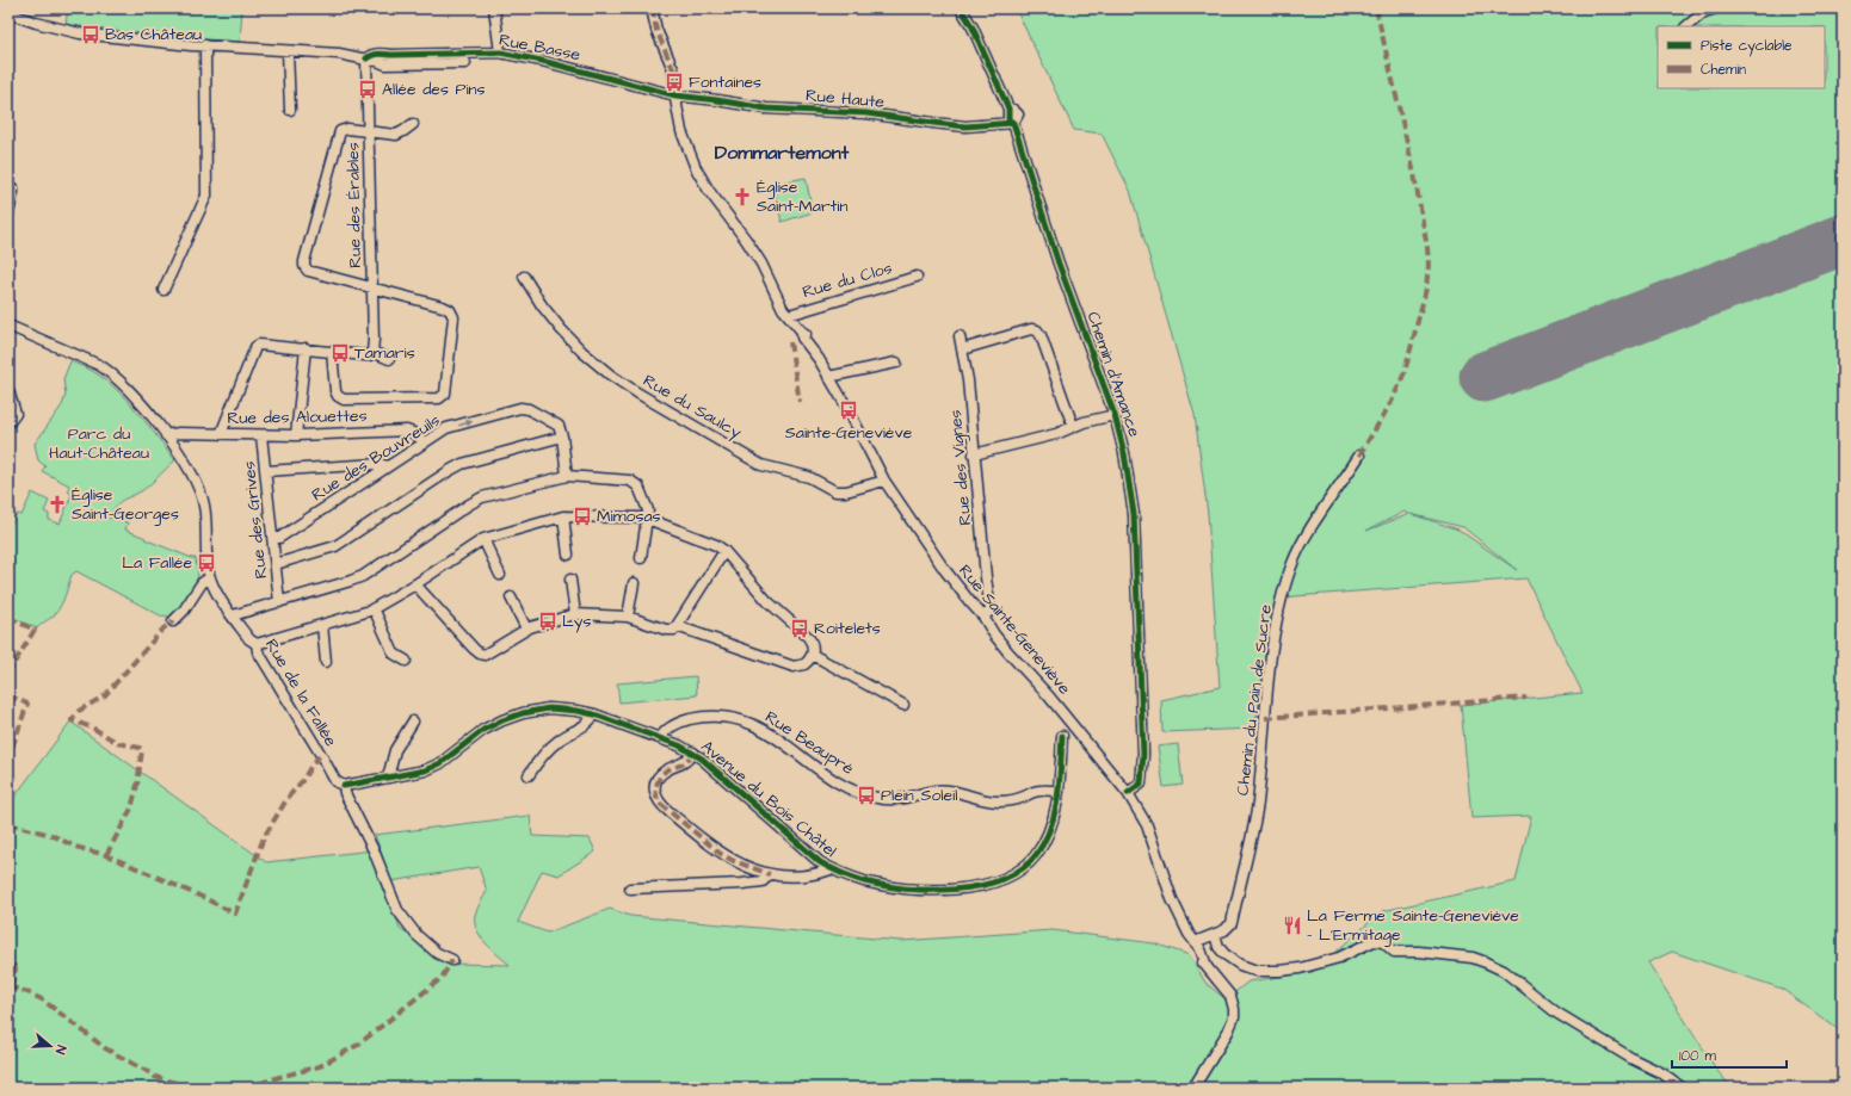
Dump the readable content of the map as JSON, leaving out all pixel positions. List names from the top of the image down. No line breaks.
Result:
{"streets":{"street":["Rue Basse","Rue Haute","Rue des Érables","Rue du Clos","Chemin d'Amance","Rue du Saulcy","Rue des Alouettes","Rue des Bouvreuils","Rue des Vignes","Rue des Grives","Rue Sainte-Geneviève","Rue de la Fallée","Chemin du Pain de Sucre","Rue Beaupré","Avenue du Bois Châtel"]},"crossings":[["Rue Basse","Rue Haute"],["Rue Basse","Rue des Érables"],["Rue Basse","Rue Sainte-Geneviève"],["Rue Haute","Chemin d'Amance"],["Rue Haute","Rue Sainte-Geneviève"],["Rue du Clos","Rue Sainte-Geneviève"],["Chemin d'Amance","Rue Sainte-Geneviève"],["Rue du Saulcy","Rue Sainte-Geneviève"],["Rue des Alouettes","Rue des Bouvreuils"],["Rue des Alouettes","Rue des Grives"],["Rue des Alouettes","Rue de la Fallée"],["Rue des Bouvreuils","Rue des Grives"],["Rue des Vignes","Rue Sainte-Geneviève"],["Rue Sainte-Geneviève","Chemin du Pain de Sucre"],["Rue de la Fallée","Avenue du Bois Châtel"],["Rue Beaupré","Avenue du Bois Châtel"]],"districts":["Dommartemont"],"parks":["Parc du Haut-Château"],"places":{"bus stop":["Bas Château","Fontaines","Allée des Pins","Tamaris","Sainte-Geneviève","Mimosas","La Fallée","Lys","Roitelets","Plein Soleil"],"church":["Église Saint-Martin","Église Saint-Georges"],"restaurant":["La Ferme Sainte-Geneviève - L'Ermitage"]},"legend":["Piste cyclable","Chemin"],"scale_bar":"100 m","north":"right"}
